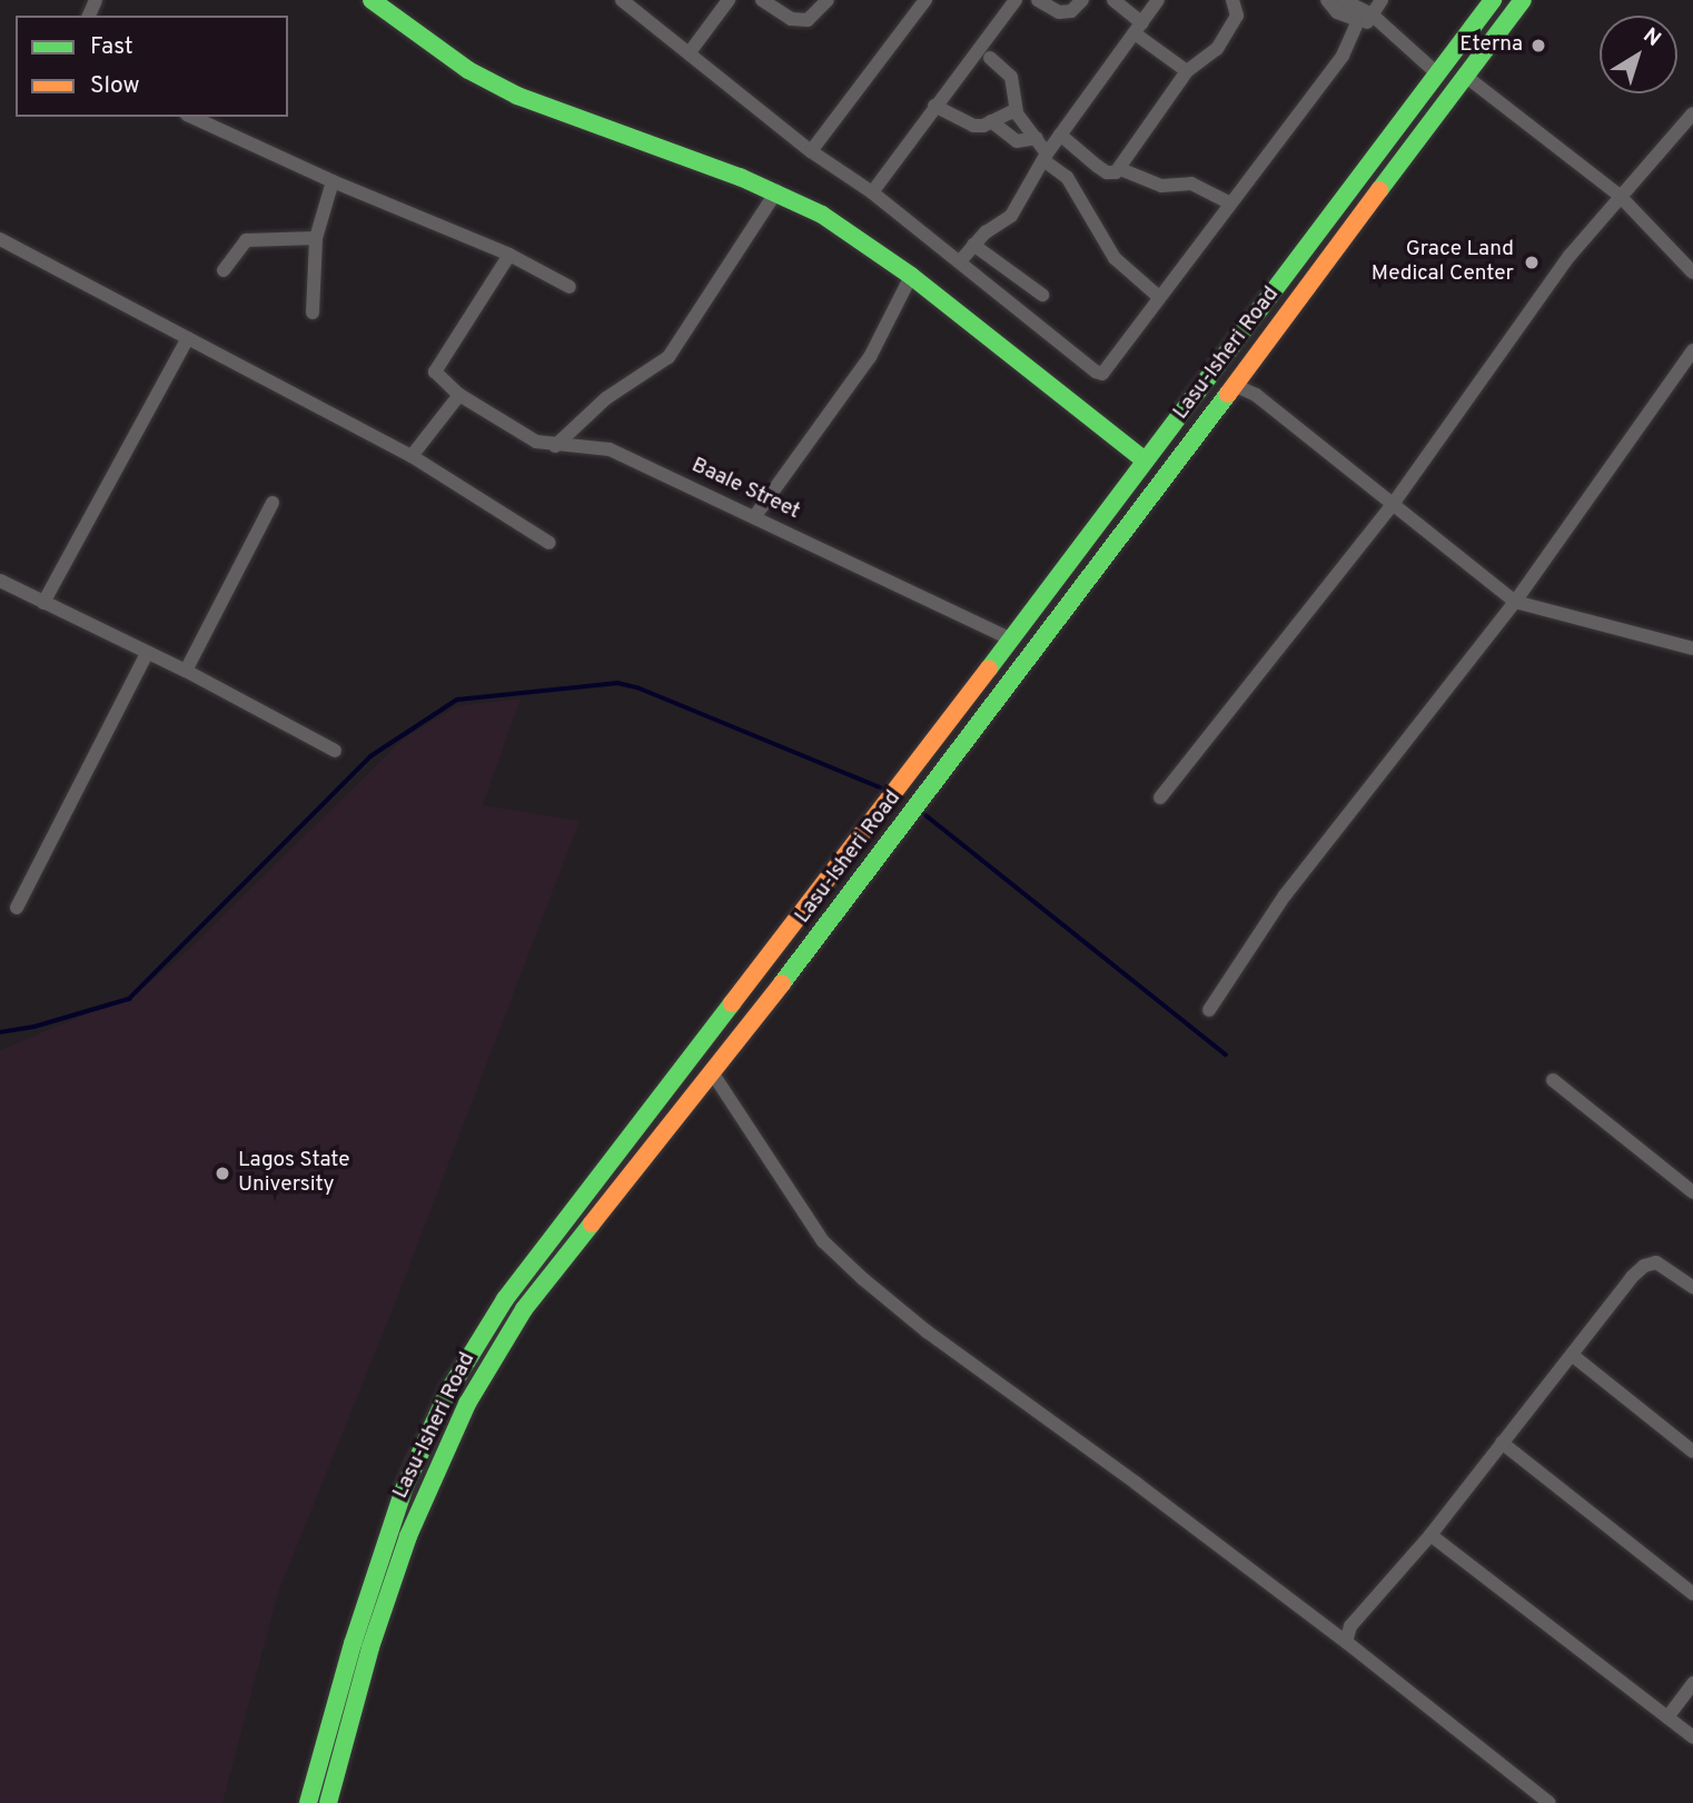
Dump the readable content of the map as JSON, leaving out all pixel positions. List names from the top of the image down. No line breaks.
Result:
{"streets":{"main road":["Lasu-Isheri Road"],"street":["Baale Street"]},"crossings":[["Lasu-Isheri Road","Baale Street"]],"places":["Eterna","Grace Land Medical Center","Lagos State University"],"legend":["Fast","Slow"],"north":"top right"}
